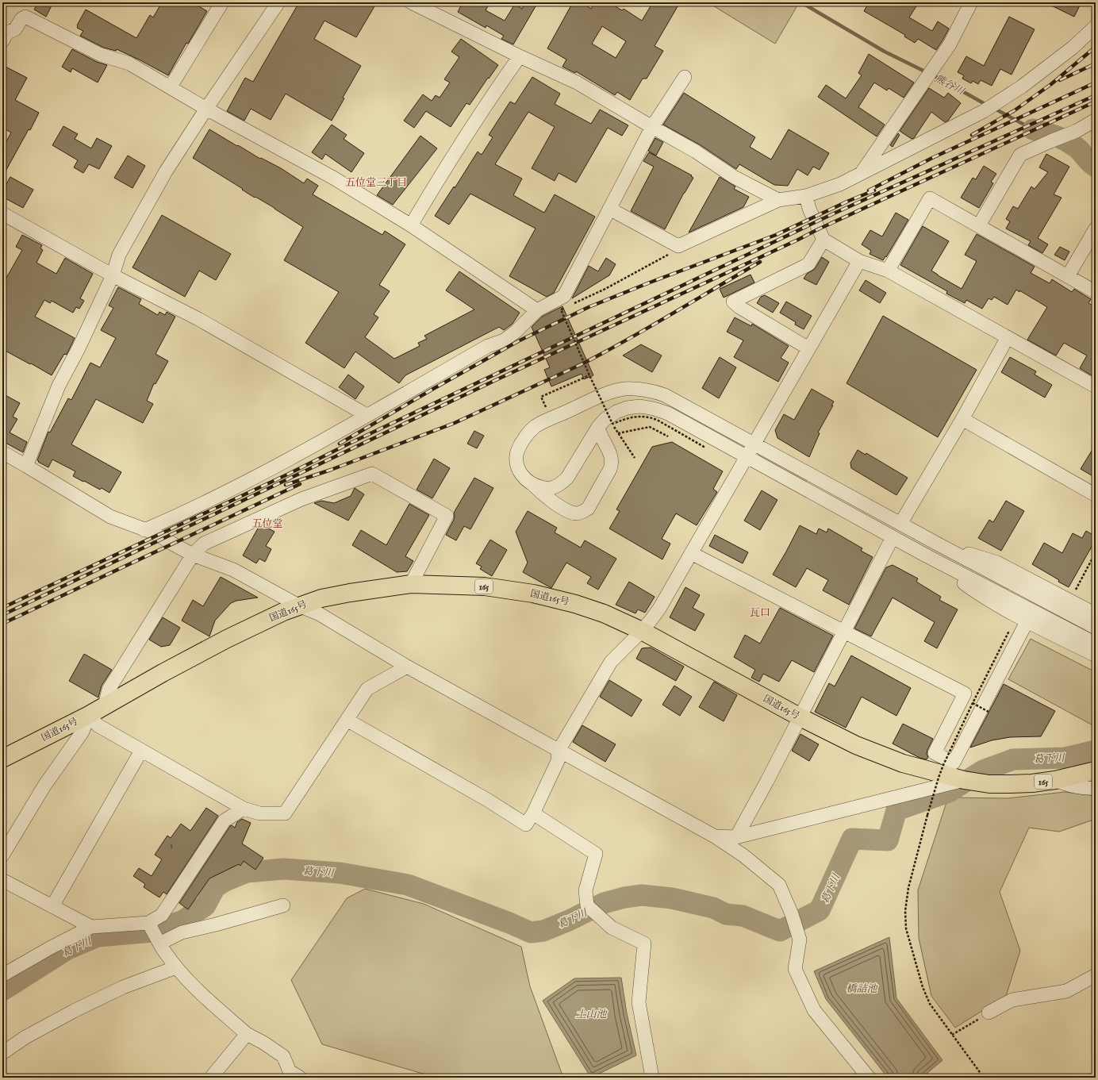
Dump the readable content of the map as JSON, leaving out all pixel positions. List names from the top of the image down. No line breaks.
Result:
{"streets":{"highway":["165","国道165号"]},"districts":["五位堂三丁目","五位堂","瓦口"],"water":["熊谷川","葛下川","橋詰池","土山池"],"house_numbers":["1"]}
